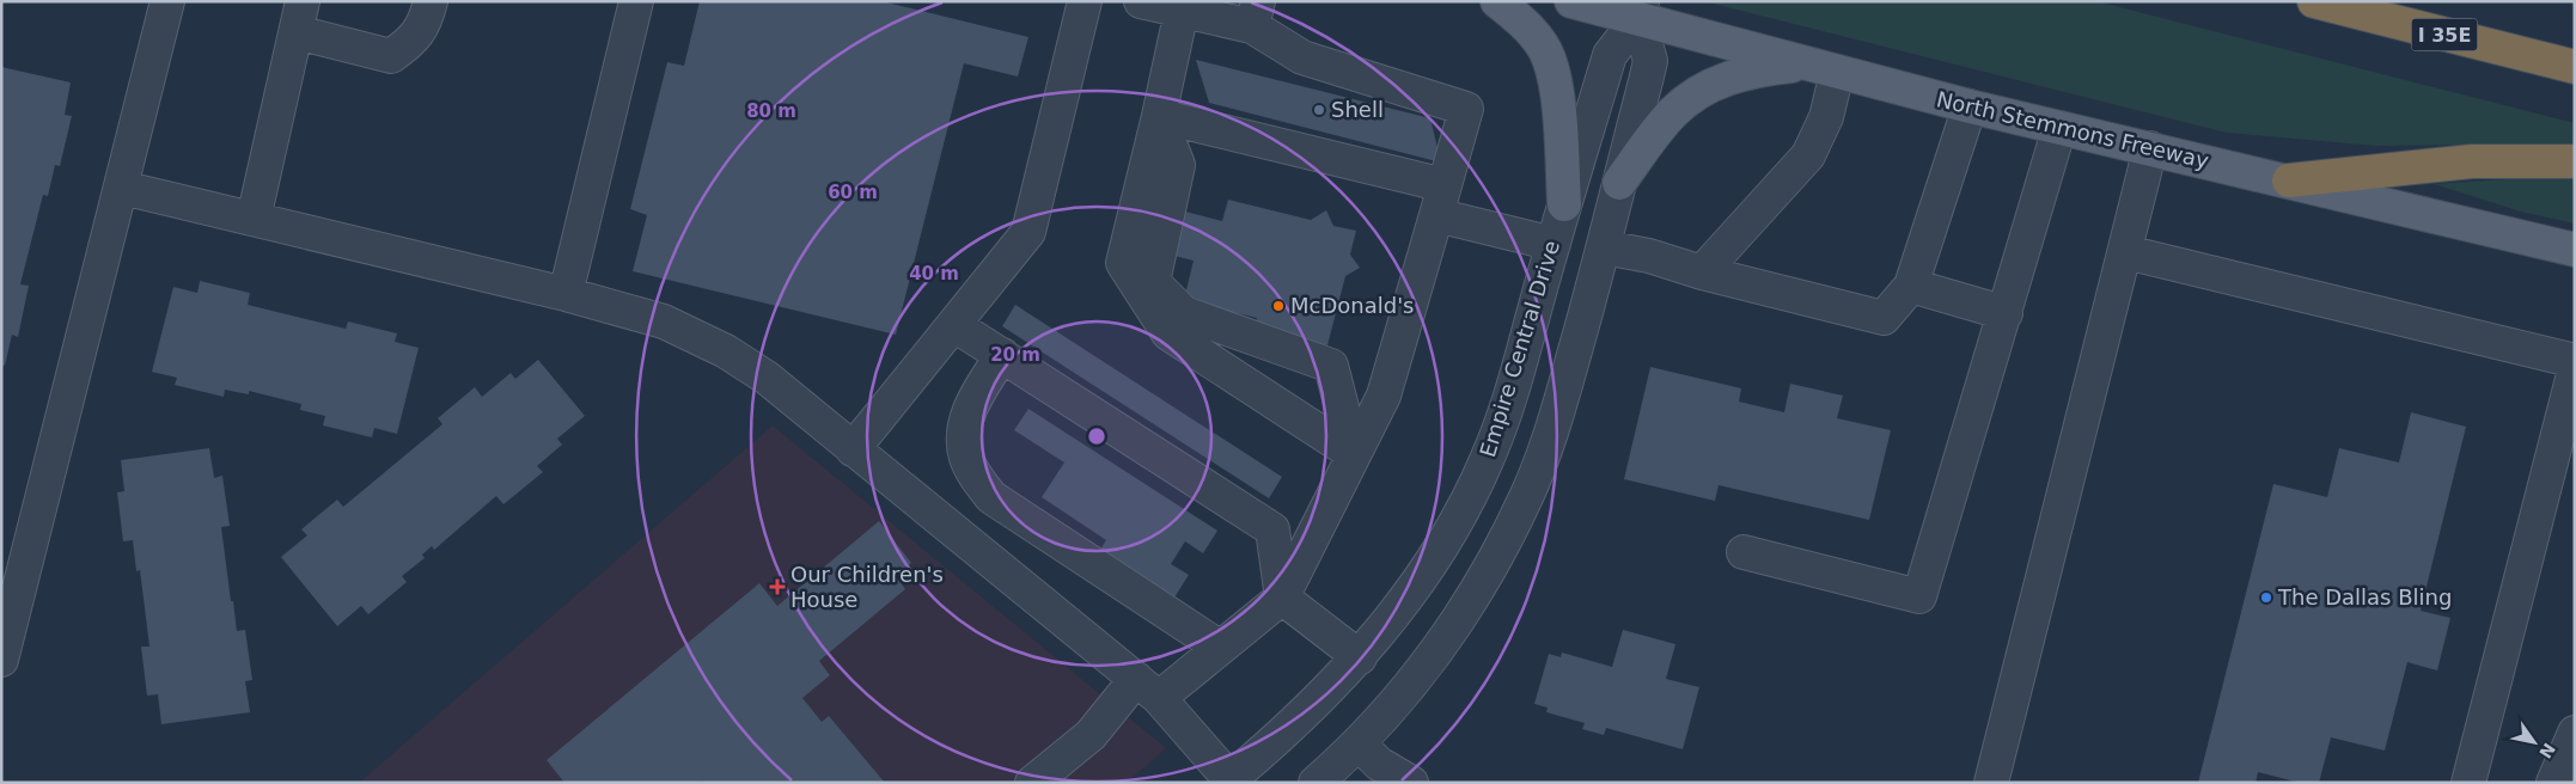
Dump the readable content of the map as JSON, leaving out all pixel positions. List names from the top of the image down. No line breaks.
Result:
{"streets":{"highway":["I 35E"],"main road":["North Stemmons Freeway"],"street":["Empire Central Drive"]},"crossings":[["North Stemmons Freeway","Empire Central Drive"]],"places":{"other":["Shell","McDonald's","The Dallas Bling"],"health":["Our Children's House"]},"north":"bottom right","rings":["80 m","60 m","40 m","20 m"]}
